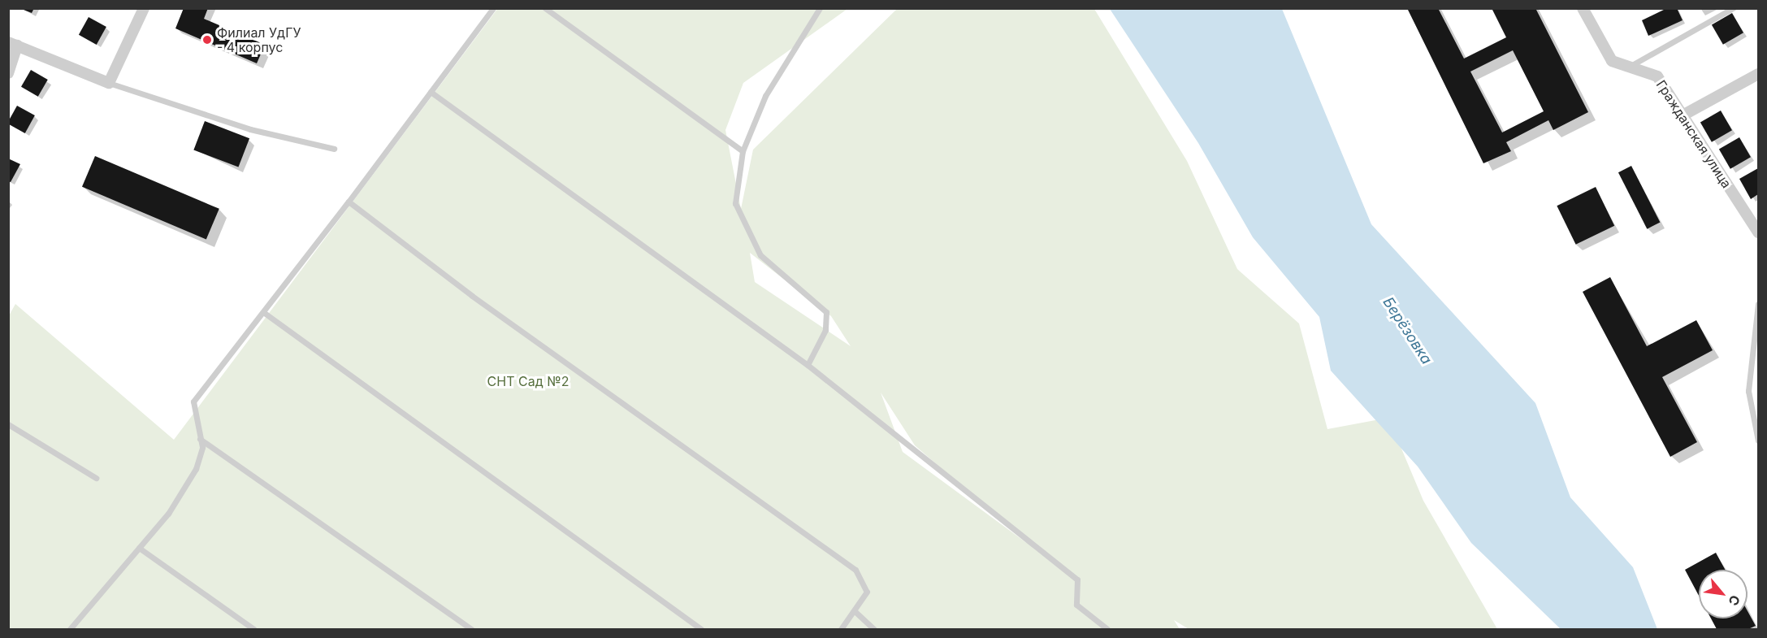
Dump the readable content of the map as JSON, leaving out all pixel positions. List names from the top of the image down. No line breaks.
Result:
{"streets":{"street":["Гражданская улица"]},"water":["Берёзовка"],"parks":["СНТ Сад №2"],"places":["Филиал УдГУ - 4 корпус"],"north":"bottom right"}
